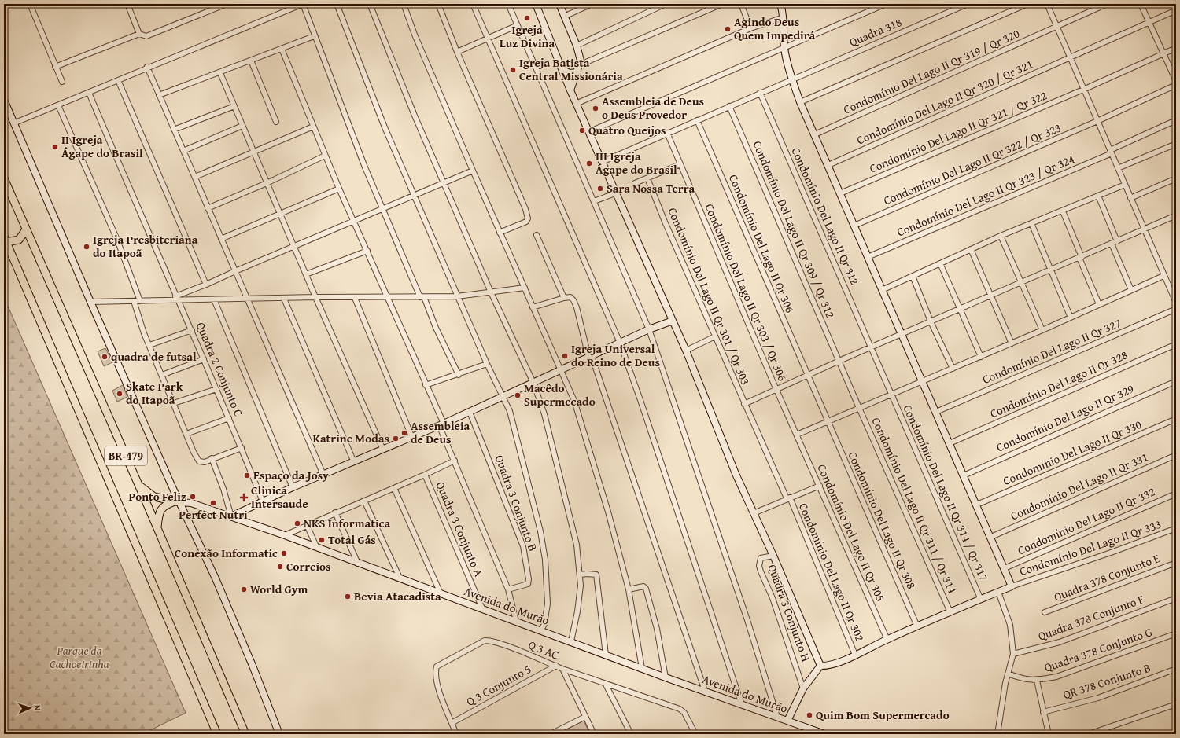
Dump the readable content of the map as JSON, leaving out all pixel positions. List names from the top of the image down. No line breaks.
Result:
{"streets":{"main road":["BR-479"],"street":["Quadra 318","Condomínio Del Lago II Qr 319 / Qr 320","Condomínio Del Lago II Qr 320 / Qr 321","Condomínio Del Lago II Qr 321 / Qr 322","Condomínio Del Lago II Qr 322 / Qr 323","Condomínio Del Lago II Qr 323 / Qr 324","Condomínio Del Lago II Qr 312","Condomínio Del Lago II Qr 309 / Qr 312","Condomínio Del Lago II Qr 306","Condomínio Del Lago II Qr 303 / Qr 306","Condomínio Del Lago II Qr 301 / Qr 303","Condomínio Del Lago II Qr 327","Quadra 2 Conjunto C","Condomínio Del Lago II Qr 328","Condomínio Del Lago II Qr 329","Condomínio Del Lago II Qr 330","Condomínio Del Lago II Qr 331","Condomínio Del Lago II Qr 314 / Qr 317","Quadra 3 Conjunto B","Condomínio Del Lago II Qr 311 / Qr 314","Condomínio Del Lago II Qr 308","Condomínio Del Lago II Qr 332","Quadra 3 Conjunto A","Condomínio Del Lago II Qr 305","Condomínio Del Lago II Qr 333","Condomínio Del Lago II Qr 302","Quadra 378 Conjunto E","Avenida do Murão","Quadra 3 Conjunto H","Quadra 378 Conjunto F","Q 3 AC","Quadra 378 Conjunto G","QR 378 Conjunto B","Q 3 Conjunto 5"]},"crossings":[["Quadra 318","Condomínio Del Lago II Qr 312"],["Quadra 318","Condomínio Del Lago II Qr 309 / Qr 312"],["Quadra 318","Condomínio Del Lago II Qr 306"],["Quadra 318","Condomínio Del Lago II Qr 303 / Qr 306"],["Condomínio Del Lago II Qr 312","Condomínio Del Lago II Qr 314 / Qr 317"],["Condomínio Del Lago II Qr 309 / Qr 312","Condomínio Del Lago II Qr 311 / Qr 314"],["Condomínio Del Lago II Qr 306","Condomínio Del Lago II Qr 308"],["Condomínio Del Lago II Qr 303 / Qr 306","Condomínio Del Lago II Qr 305"],["Condomínio Del Lago II Qr 301 / Qr 303","Condomínio Del Lago II Qr 302"],["Quadra 3 Conjunto A","Avenida do Murão"],["Avenida do Murão","Quadra 3 Conjunto H"],["Q 3 AC","Q 3 Conjunto 5"]],"parks":["Parque da Cachoeirinha"],"places":{"other":["Igreja Luz Divina","Agindo Deus Quem Impedirá","Igreja Batista Central Missionária","Assembleia de Deus o Deus Provedor","Quatro Queijos","II Igreja Ágape do Brasil","III Igreja Ágape do Brasil","Sara Nossa Terra","Igreja Presbiteriana do Itapoã","Igreja Universal do Reino de Deus","quadra de futsal","Skate Park do Itapoã","Macêdo Supermecado","Assembleia de Deus","Katrine Modas","Espaço da Josy","Ponto Feliz","Perfect Nutri","NKS Informatica","Total Gás","Conexão Informatic","Correios","World Gym","Bevia Atacadista","Quim Bom Supermercado"],"health":["Clinica Intersaude"]},"north":"right"}
